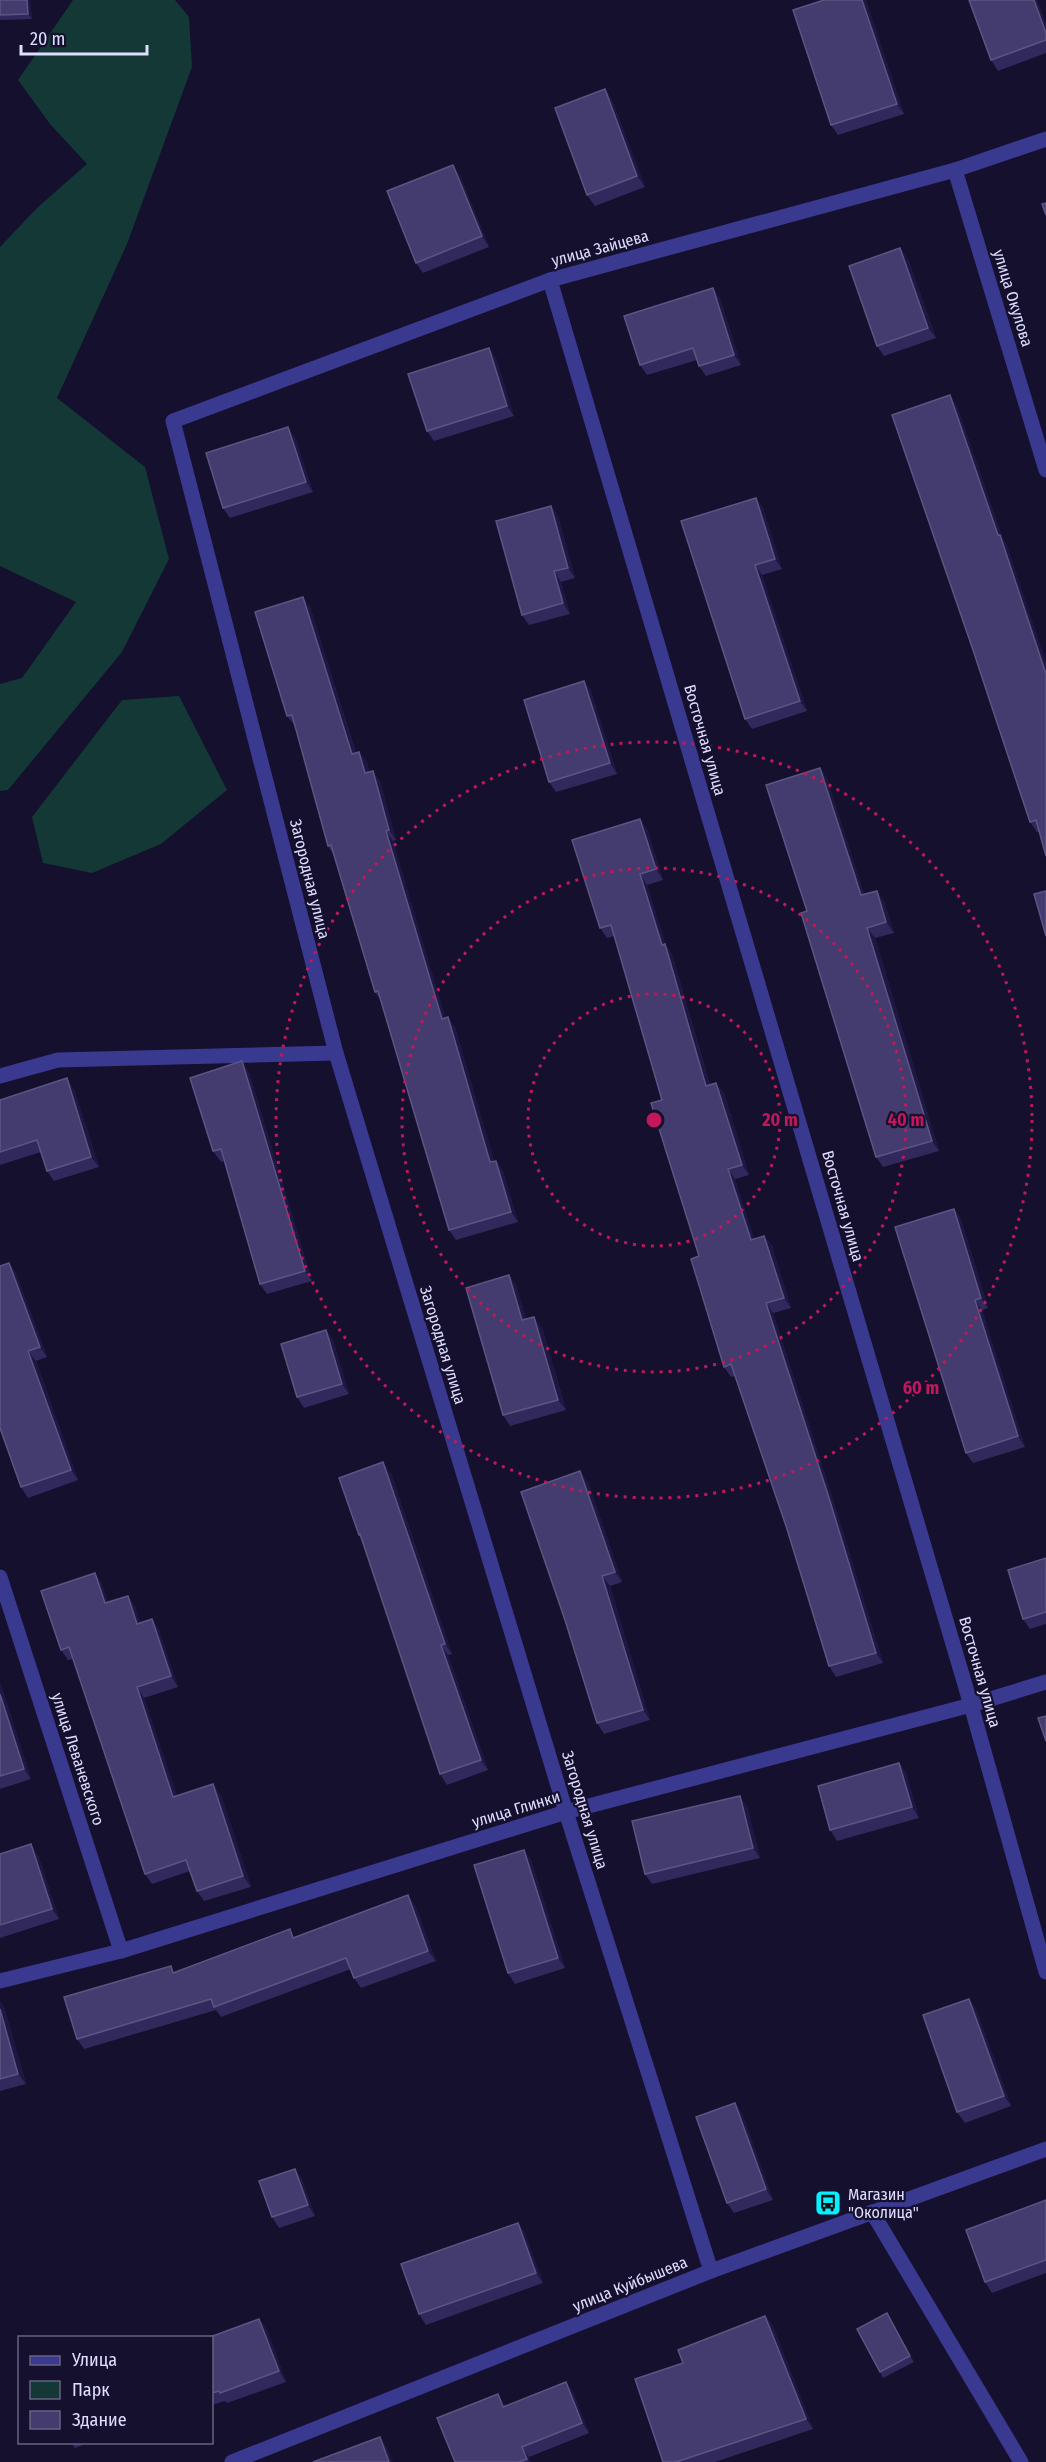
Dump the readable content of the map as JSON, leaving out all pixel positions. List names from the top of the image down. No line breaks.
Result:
{"streets":{"street":["улица Зайцева","улица Окулова","Восточная улица","Загородная улица","улица Леваневского","улица Глинки","улица Куйбышева"]},"crossings":[["улица Зайцева","улица Окулова"],["улица Зайцева","Восточная улица"],["улица Зайцева","Загородная улица"],["Восточная улица","улица Глинки"],["Загородная улица","улица Глинки"],["Загородная улица","улица Куйбышева"],["улица Леваневского","улица Глинки"]],"places":{"bus stop":["Магазин \"Околица\""]},"legend":["Улица","Парк","Здание"],"scale_bar":"20 m","rings":["20 m","40 m","60 m"]}
